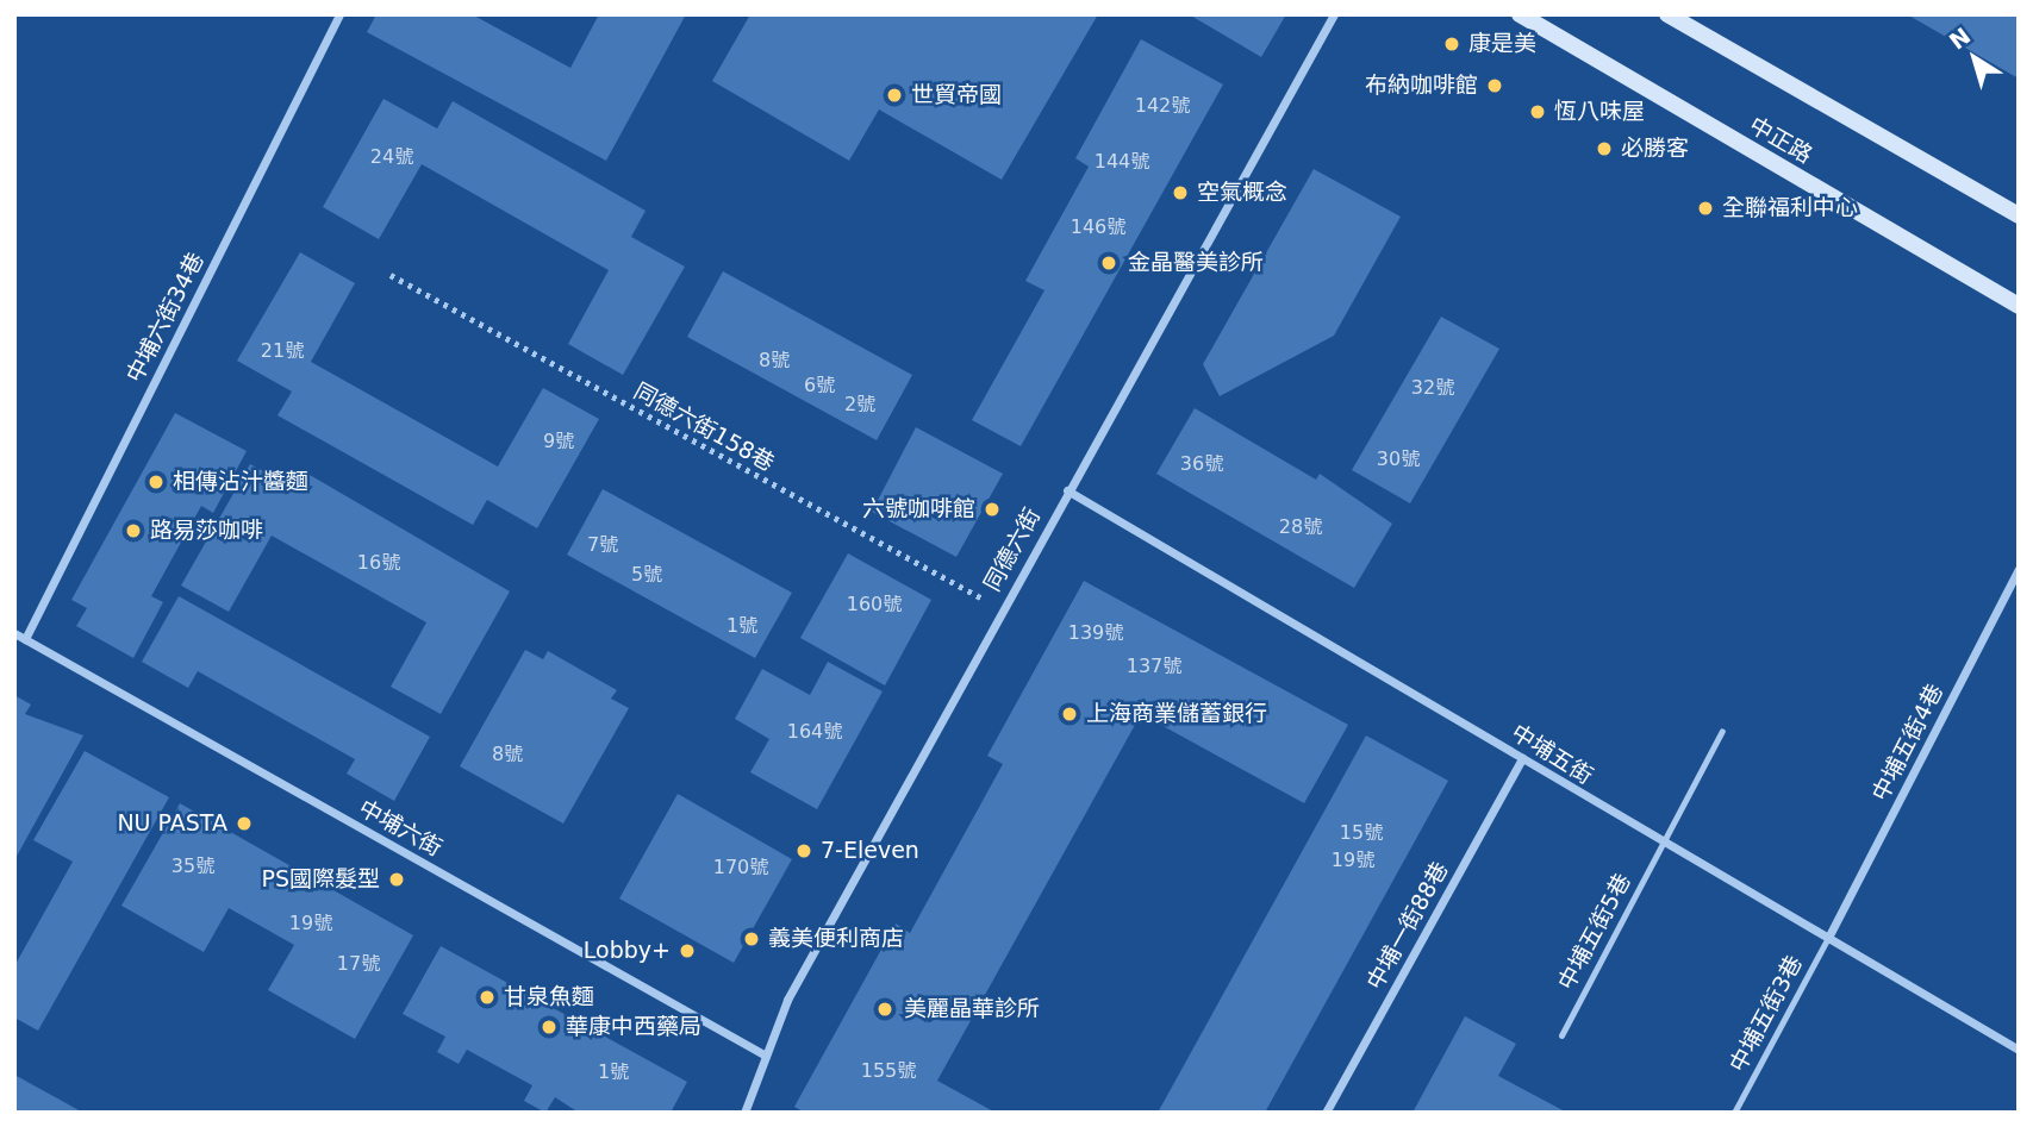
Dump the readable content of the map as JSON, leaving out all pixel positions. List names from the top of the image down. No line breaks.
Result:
{"streets":{"street":["中正路","中埔六街34巷","同德六街","中埔五街4巷","中埔五街","中埔六街","中埔一街88巷"],"lane":["中埔五街5巷","中埔五街3巷"],"path":["同德六街158巷"]},"crossings":[["中埔六街34巷","中埔六街"],["同德六街158巷","同德六街"],["同德六街","中埔五街"],["同德六街","中埔六街"],["中埔五街4巷","中埔五街"],["中埔五街4巷","中埔五街3巷"],["中埔五街","中埔一街88巷"],["中埔五街","中埔五街5巷"],["中埔五街","中埔五街3巷"]],"places":["康是美","布納咖啡館","世貿帝國","恆八味屋","必勝客","空氣概念","全聯福利中心","金晶醫美診所","相傳沾汁醬麵","六號咖啡館","路易莎咖啡","上海商業儲蓄銀行","NU PASTA","7-Eleven","PS國際髮型","義美便利商店","Lobby+","甘泉魚麵","美麗晶華診所","華康中西藥局"],"house_numbers":["142號","24號","144號","146號","21號","8號","6號","32號","2號","9號","30號","36號","28號","7號","16號","5號","160號","1號","139號","137號","164號","8號","15號","19號","35號","170號","19號","17號","155號","1號"],"north":"top left"}
